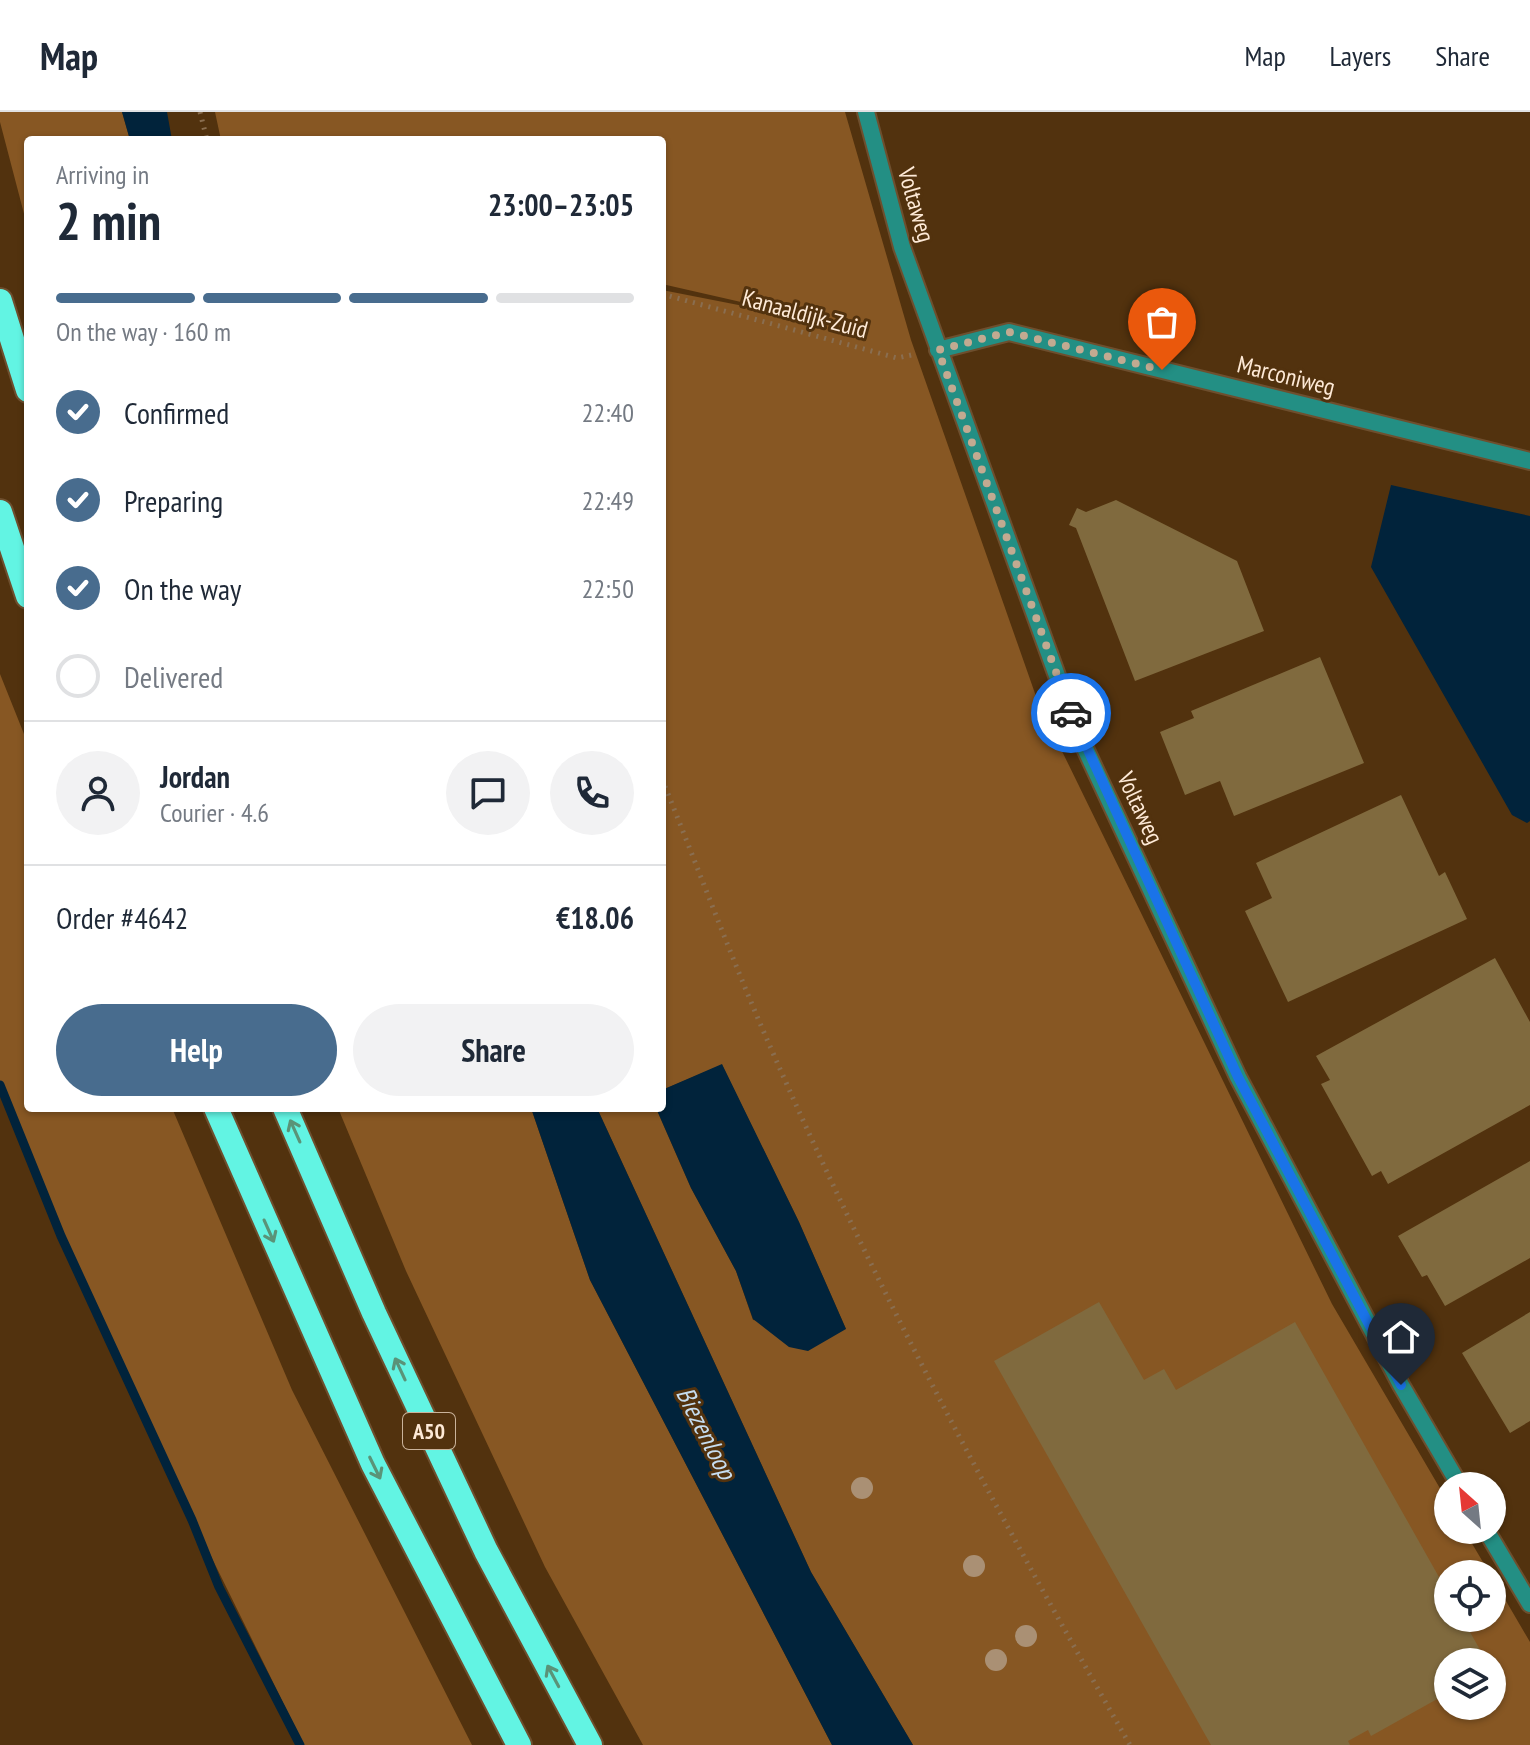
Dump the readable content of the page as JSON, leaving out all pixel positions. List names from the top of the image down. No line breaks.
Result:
{"streets":{"highway":["A50"],"street":["Voltaweg","Marconiweg"],"path":["Kanaaldijk-Zuid"]},"crossings":[["Voltaweg","Kanaaldijk-Zuid"],["Voltaweg","Marconiweg"],["Kanaaldijk-Zuid","Marconiweg"]],"water":["Biezenloop"],"north":"top left","page":{"header":"Map","nav":["Map","Layers","Share"],"heading":["2 min","Arriving in","23:00–23:05"],"panel":["Jordan","Courier · 4.6","Order #4642","€18.06"],"bar":"On the way · 160 m","list":[["Confirmed","22:40"],["Preparing","22:49"],["On the way","22:50"],"Delivered"],"buttons":["Help","Share"]}}
